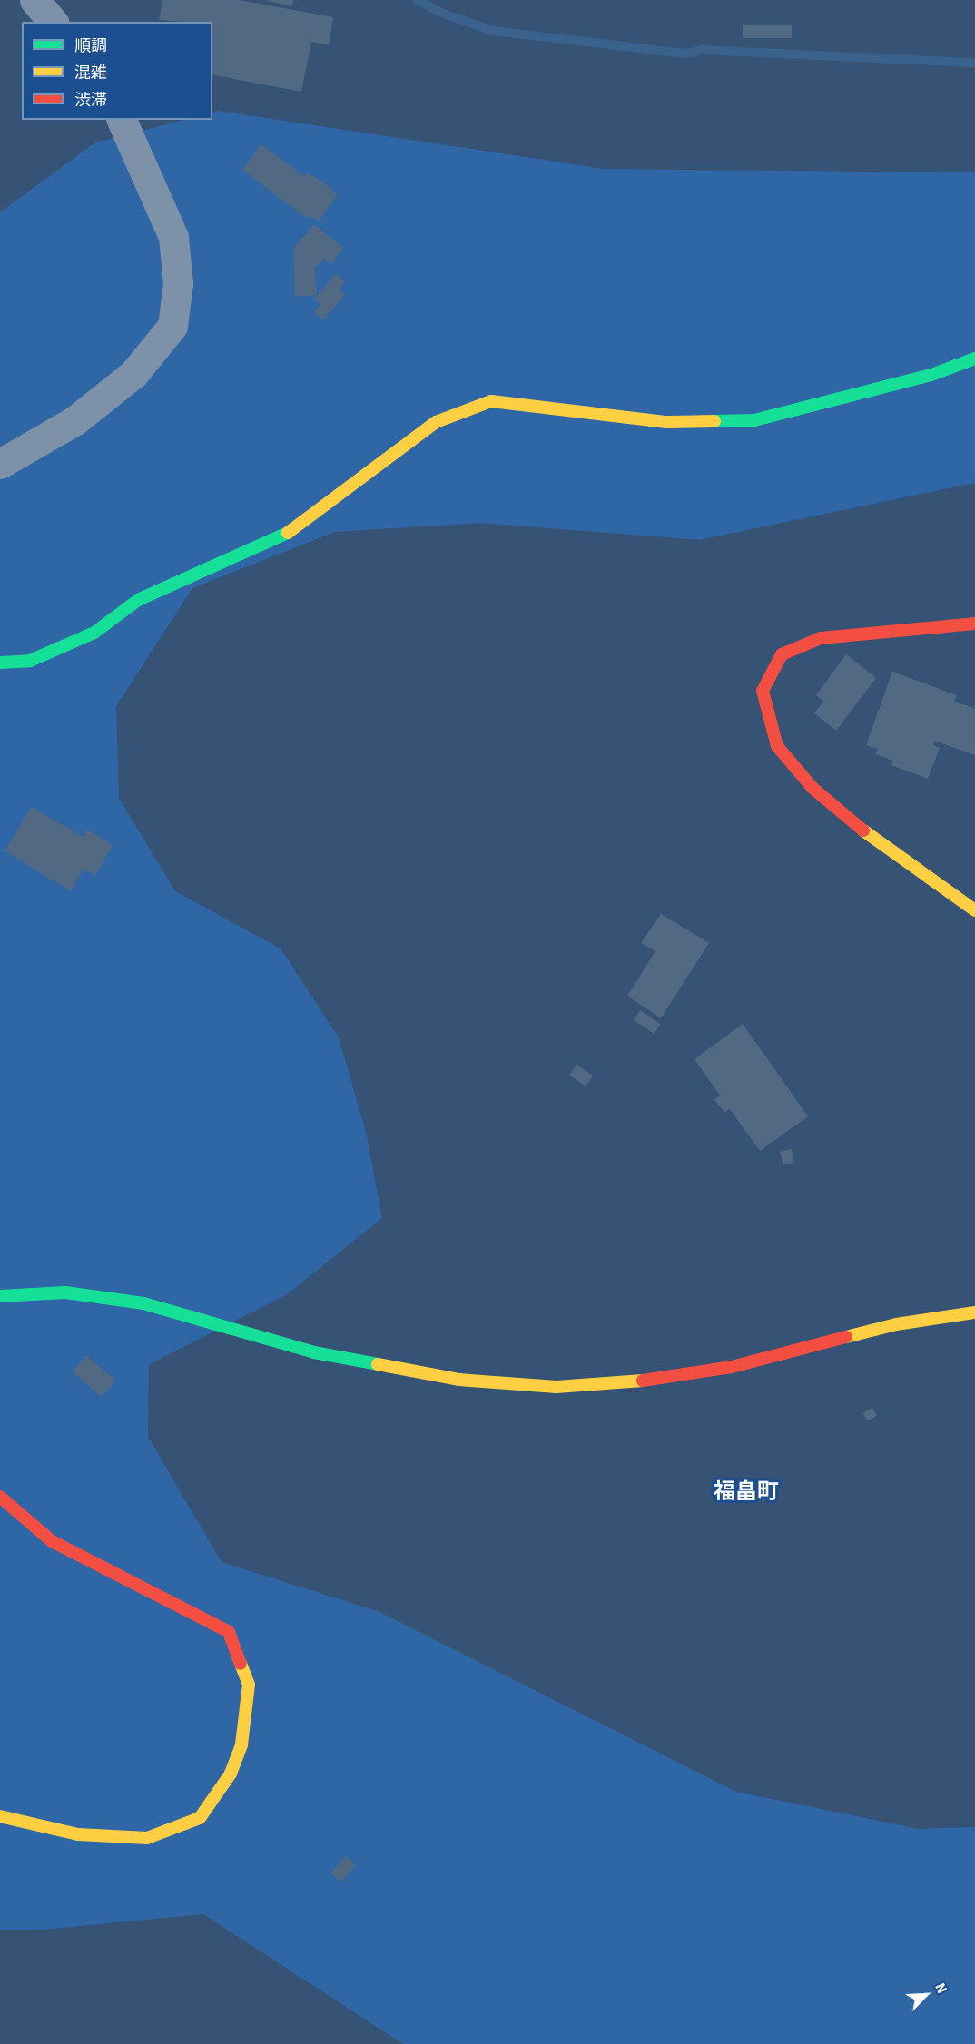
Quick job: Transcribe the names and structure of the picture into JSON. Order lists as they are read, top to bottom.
{
  "districts": ["福畠町"],
  "legend": ["順調", "混雑", "渋滞"],
  "north": "top right"
}
